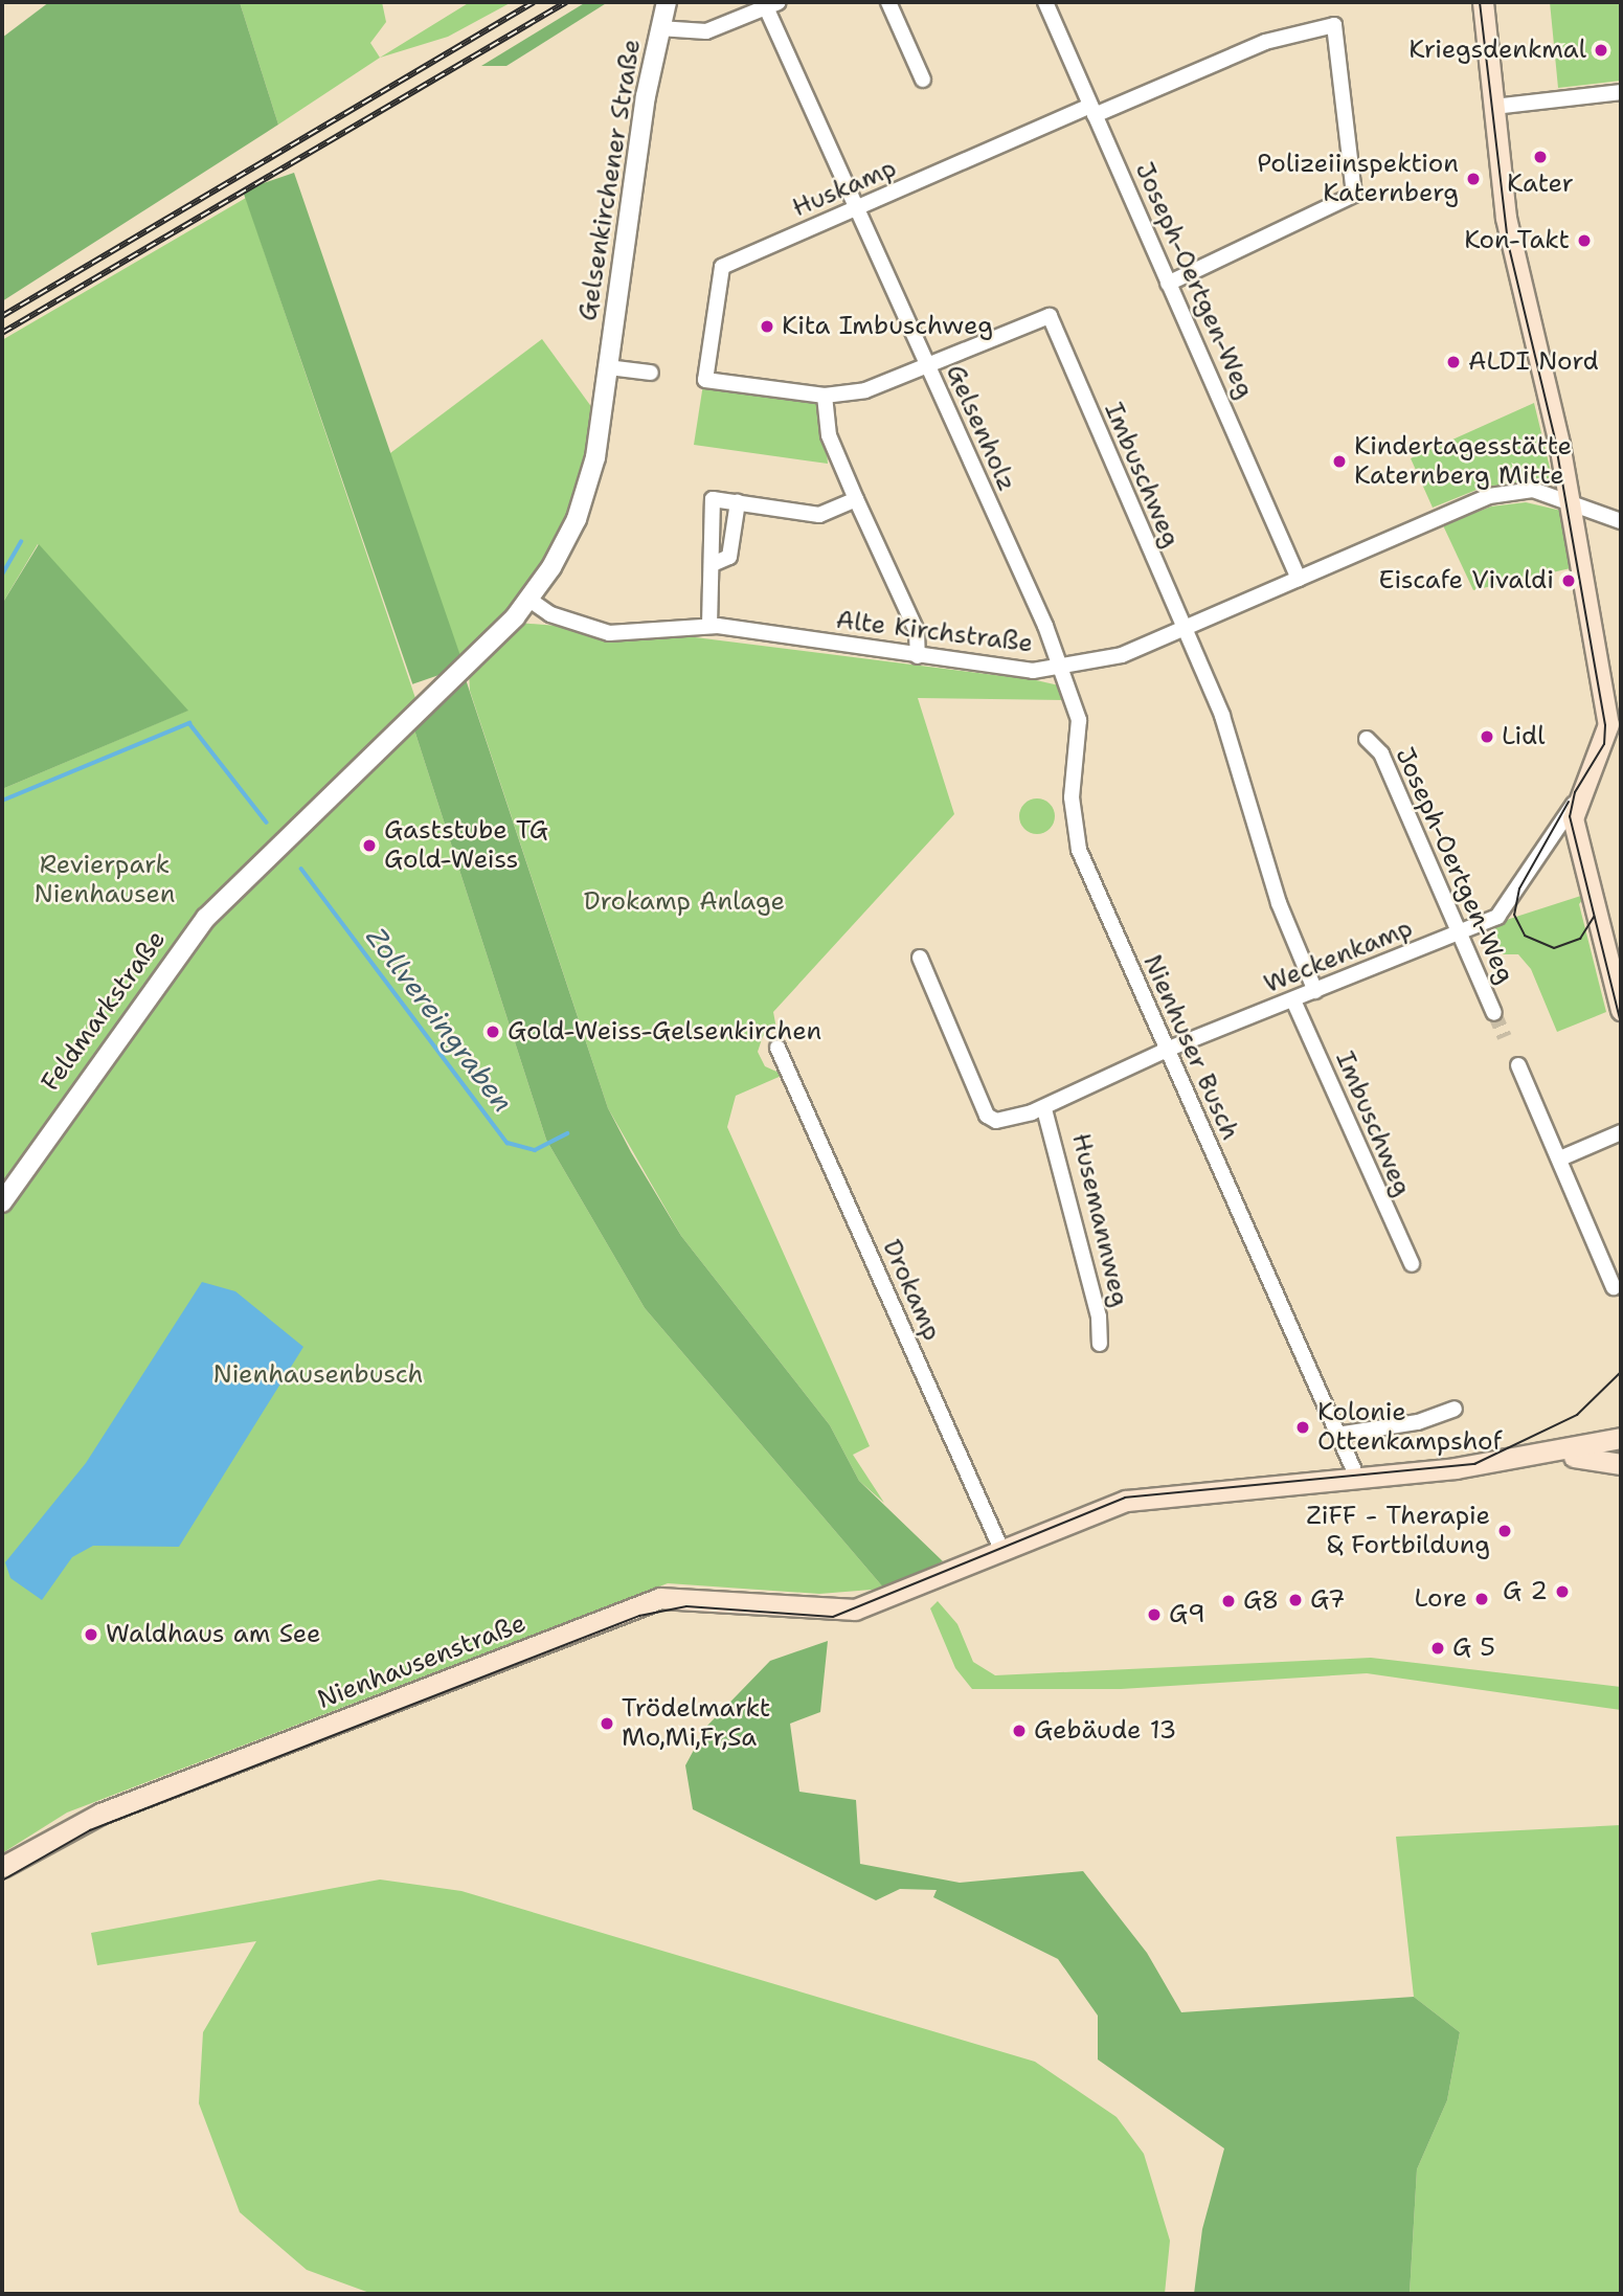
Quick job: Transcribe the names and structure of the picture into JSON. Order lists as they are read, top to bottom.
{
  "streets": {
    "main road": ["Nienhausenstraße"],
    "street": [
      "Gelsenkirchener Straße",
      "Huskamp",
      "Joseph-Oertgen-Weg",
      "Gelsenholz",
      "Imbuschweg",
      "Alte Kirchstraße",
      "Weckenkamp",
      "Feldmarkstraße",
      "Nienhuser Busch",
      "Husemannweg",
      "Drokamp"
    ]
  },
  "crossings": [
    ["Gelsenkirchener Straße", "Alte Kirchstraße"],
    ["Gelsenkirchener Straße", "Feldmarkstraße"],
    ["Huskamp", "Joseph-Oertgen-Weg"],
    ["Huskamp", "Gelsenholz"],
    ["Huskamp", "Imbuschweg"],
    ["Joseph-Oertgen-Weg", "Alte Kirchstraße"],
    ["Joseph-Oertgen-Weg", "Weckenkamp"],
    ["Gelsenholz", "Imbuschweg"],
    ["Gelsenholz", "Alte Kirchstraße"],
    ["Gelsenholz", "Nienhuser Busch"],
    ["Imbuschweg", "Alte Kirchstraße"],
    ["Imbuschweg", "Weckenkamp"],
    ["Alte Kirchstraße", "Nienhuser Busch"],
    ["Weckenkamp", "Nienhuser Busch"],
    ["Weckenkamp", "Husemannweg"],
    ["Nienhuser Busch", "Husemannweg"],
    ["Nienhuser Busch", "Nienhausenstraße"],
    ["Drokamp", "Nienhausenstraße"]
  ],
  "water": ["Zollvereingraben"],
  "parks": ["Revierpark Nienhausen", "Drokamp Anlage", "Nienhausenbusch"],
  "places": [
    "Kriegsdenkmal",
    "Kater",
    "Polizeiinspektion Katernberg",
    "Kon-Takt",
    "Kita Imbuschweg",
    "ALDI Nord",
    "Kindertagesstätte Katernberg Mitte",
    "Eiscafe Vivaldi",
    "Lidl",
    "Gaststube TG Gold-Weiss",
    "Gold-Weiss-Gelsenkirchen",
    "Kolonie Ottenkampshof",
    "ZiFF - Therapie & Fortbildung",
    "G 2",
    "Lore",
    "G7",
    "G8",
    "G9",
    "Waldhaus am See",
    "G 5",
    "Trödelmarkt Mo,Mi,Fr,Sa",
    "Gebäude 13"
  ]
}
